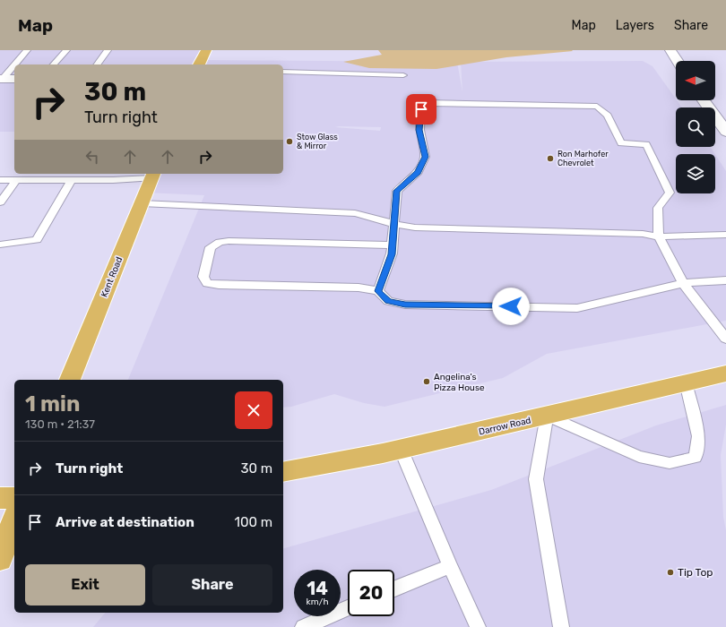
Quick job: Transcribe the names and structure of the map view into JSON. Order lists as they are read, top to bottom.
{
  "streets": {
    "main road": ["Kent Road", "Darrow Road"]
  },
  "places": [
    "Stow Glass & Mirror",
    "Ron Marhofer Chevrolet",
    "Angelina's Pizza House",
    "Tip Top"
  ],
  "north": "left",
  "page": {
    "header": "Map",
    "nav": ["Map", "Layers", "Share"],
    "turn": ["30 m", "Turn right"],
    "heading": ["1 min", "130 m · 21:37"],
    "list": [
      {
        "name": "Turn right",
        "value": "30 m"
      },
      {
        "name": "Arrive at destination",
        "value": "100 m"
      }
    ],
    "buttons": ["Exit", "Share"],
    "speed": "14 km/h",
    "limit": "20"
  }
}
